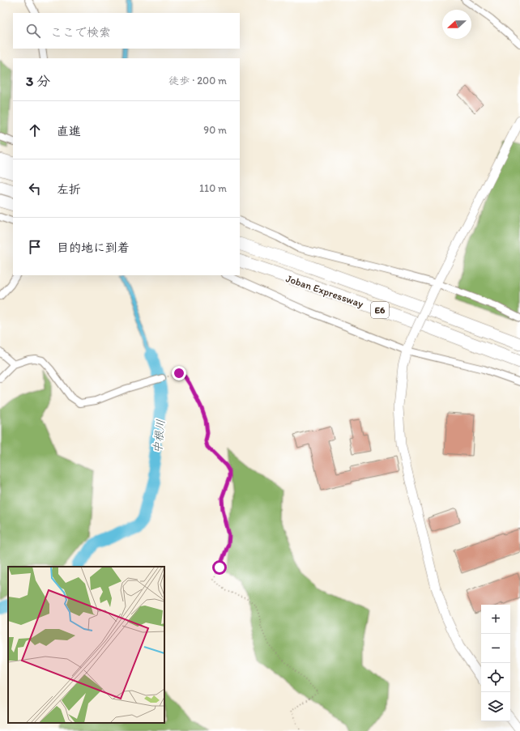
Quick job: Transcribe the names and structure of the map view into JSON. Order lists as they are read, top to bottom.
{
  "streets": {
    "highway": ["Joban Expressway", "E6"]
  },
  "water": ["中根川"],
  "north": "left",
  "page": {
    "search": "ここで検索",
    "heading": ["3 分", "徒歩 · 200 m"],
    "list": [
      ["直進", "90 m"],
      ["左折", "110 m"],
      "目的地に到着"
    ],
    "map_buttons": ["+", "−"]
  }
}
